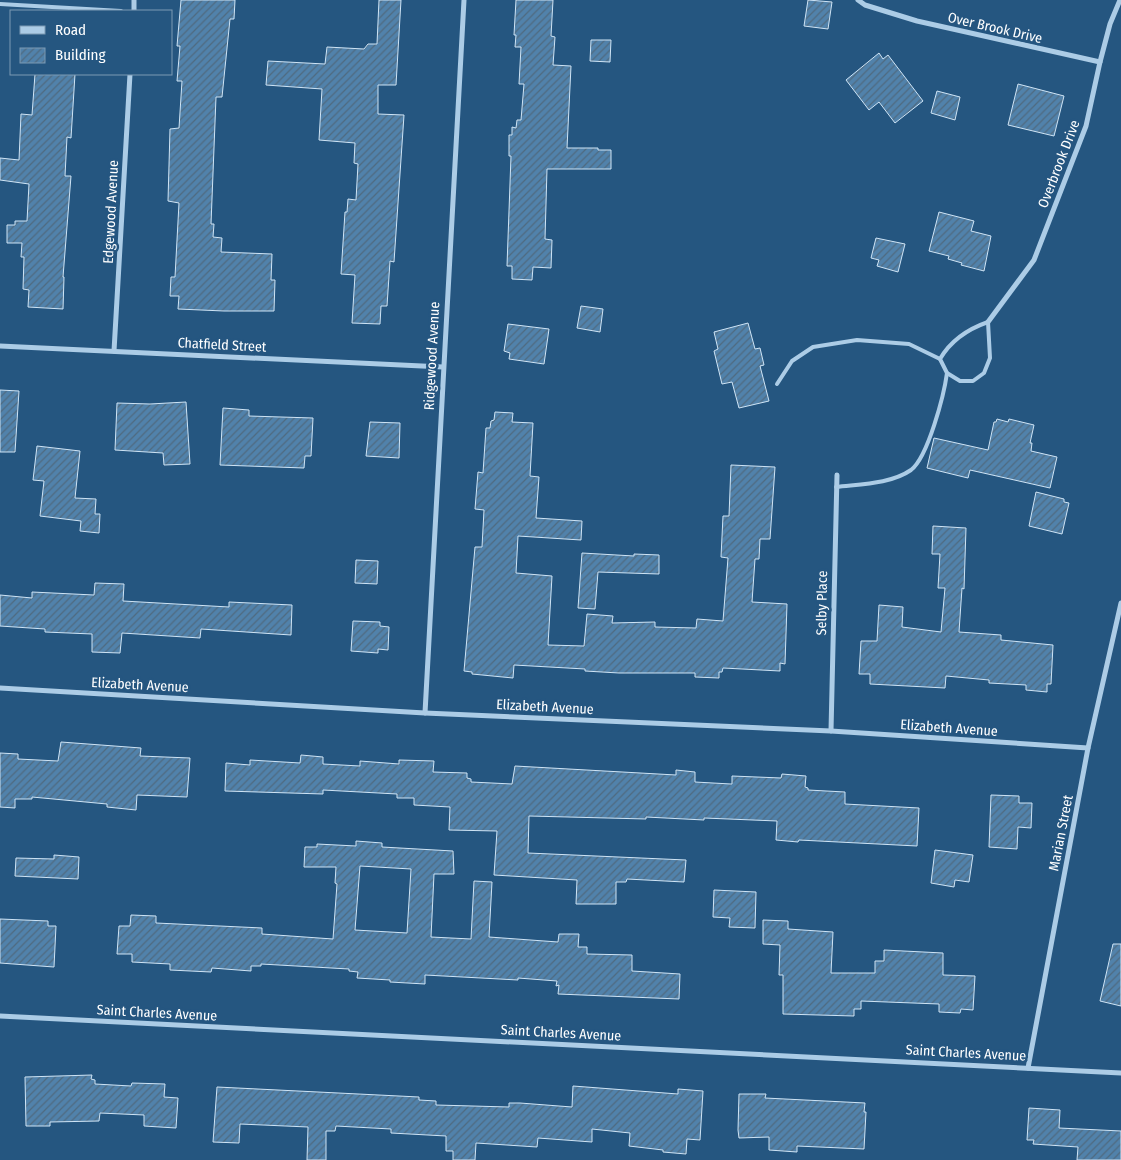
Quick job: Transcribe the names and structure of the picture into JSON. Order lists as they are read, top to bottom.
{
  "streets": {
    "street": [
      "Over Brook Drive",
      "Overbrook Drive",
      "Edgewood Avenue",
      "Chatfield Street",
      "Ridgewood Avenue",
      "Selby Place",
      "Elizabeth Avenue",
      "Marian Street",
      "Saint Charles Avenue"
    ]
  },
  "crossings": [
    ["Over Brook Drive", "Overbrook Drive"],
    ["Edgewood Avenue", "Chatfield Street"],
    ["Chatfield Street", "Ridgewood Avenue"],
    ["Ridgewood Avenue", "Elizabeth Avenue"],
    ["Selby Place", "Elizabeth Avenue"],
    ["Elizabeth Avenue", "Marian Street"],
    ["Marian Street", "Saint Charles Avenue"]
  ],
  "legend": ["Road", "Building"]
}
